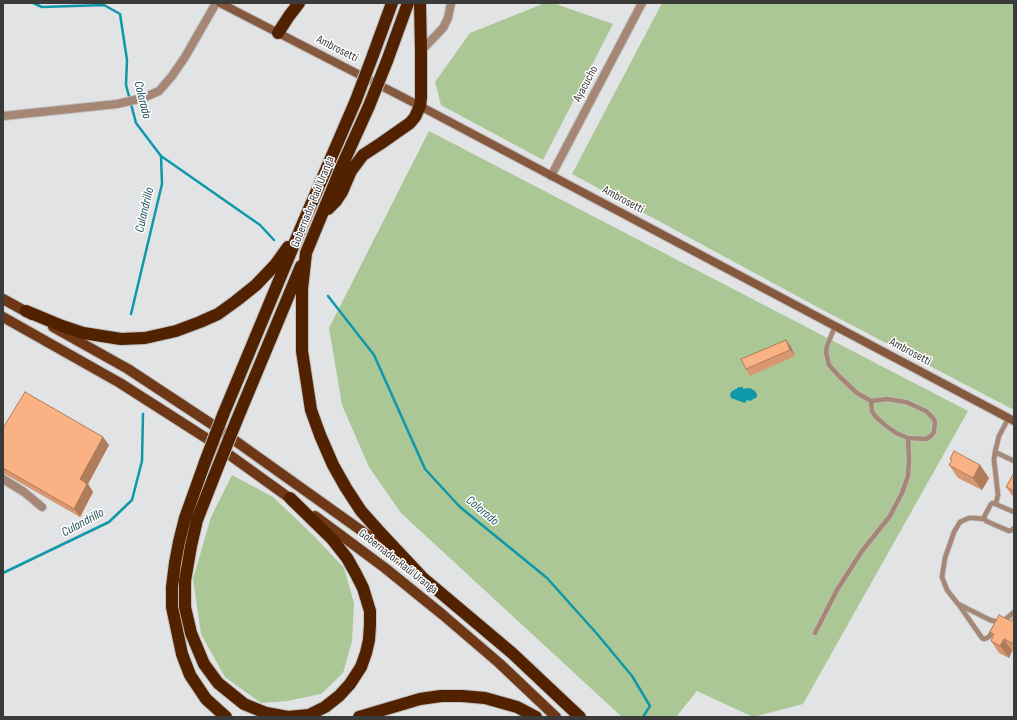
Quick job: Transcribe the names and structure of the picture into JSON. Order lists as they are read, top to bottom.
{
  "streets": {
    "highway": ["Gobernador Raúl Uranga"],
    "street": ["Ambrosetti", "Ayacucho"]
  },
  "crossings": [
    ["Ambrosetti", "Ayacucho"]
  ],
  "water": ["Colorado", "Culandrillo"]
}
